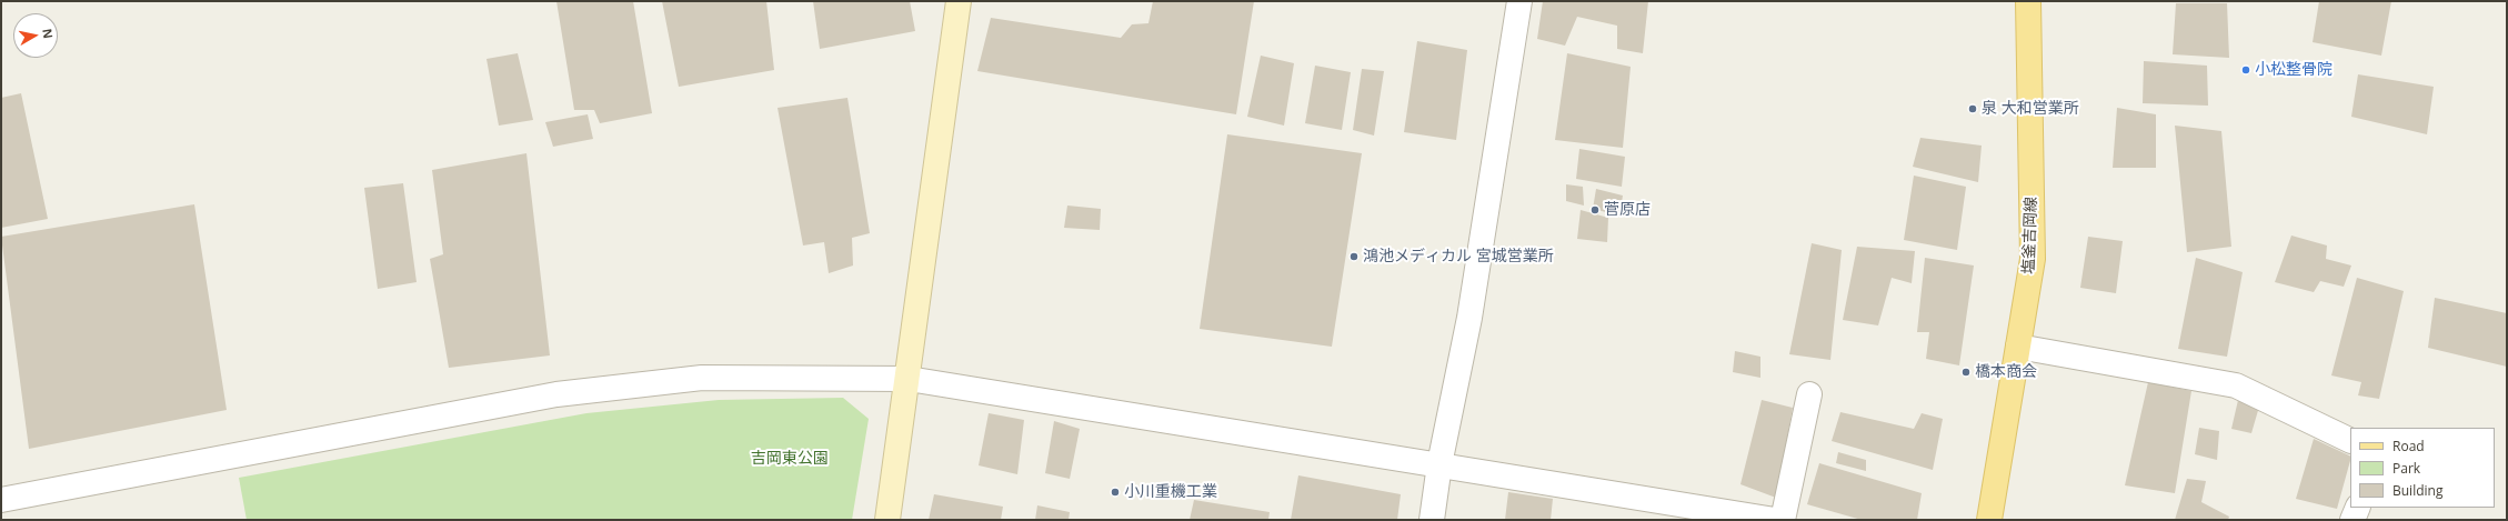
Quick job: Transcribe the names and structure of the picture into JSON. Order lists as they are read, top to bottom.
{
  "streets": {
    "main road": ["塩釜吉岡線"]
  },
  "parks": ["吉岡東公園"],
  "places": [
    "小松整骨院",
    "泉 大和営業所",
    "菅原店",
    "鴻池メディカル 宮城営業所",
    "橋本商会",
    "小川重機工業"
  ],
  "legend": ["Road", "Park", "Building"],
  "north": "right"
}
